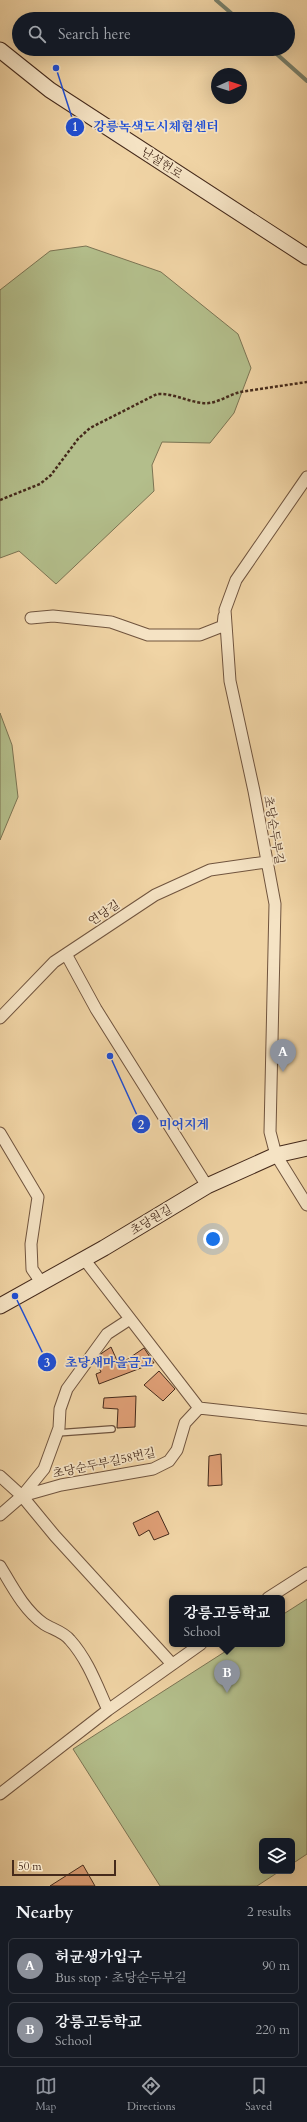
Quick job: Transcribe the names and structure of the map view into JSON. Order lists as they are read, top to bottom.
{
  "streets": {
    "street": [
      "난설헌로",
      "초당순두부길",
      "연당길",
      "초당원길",
      "초당순두부길58번길"
    ]
  },
  "crossings": [
    ["초당순두부길", "연당길"],
    ["초당순두부길", "초당원길"]
  ],
  "places": ["강릉녹색도시체험센터", "미어지게", "초당새마을금고"],
  "scale_bar": "50 m",
  "north": "right",
  "page": {
    "search": "Search here",
    "pins": ["A", "B"],
    "popup": ["강릉고등학교", "School"],
    "scale": "50 m",
    "heading": ["Nearby", "2 results"],
    "list": [
      {
        "mark": "A",
        "name": "허균생가입구",
        "note": "Bus stop · 초당순두부길",
        "value": "90 m"
      },
      {
        "mark": "B",
        "name": "강릉고등학교",
        "note": "School",
        "value": "220 m"
      }
    ],
    "nav": ["Map", "Directions", "Saved"]
  }
}
